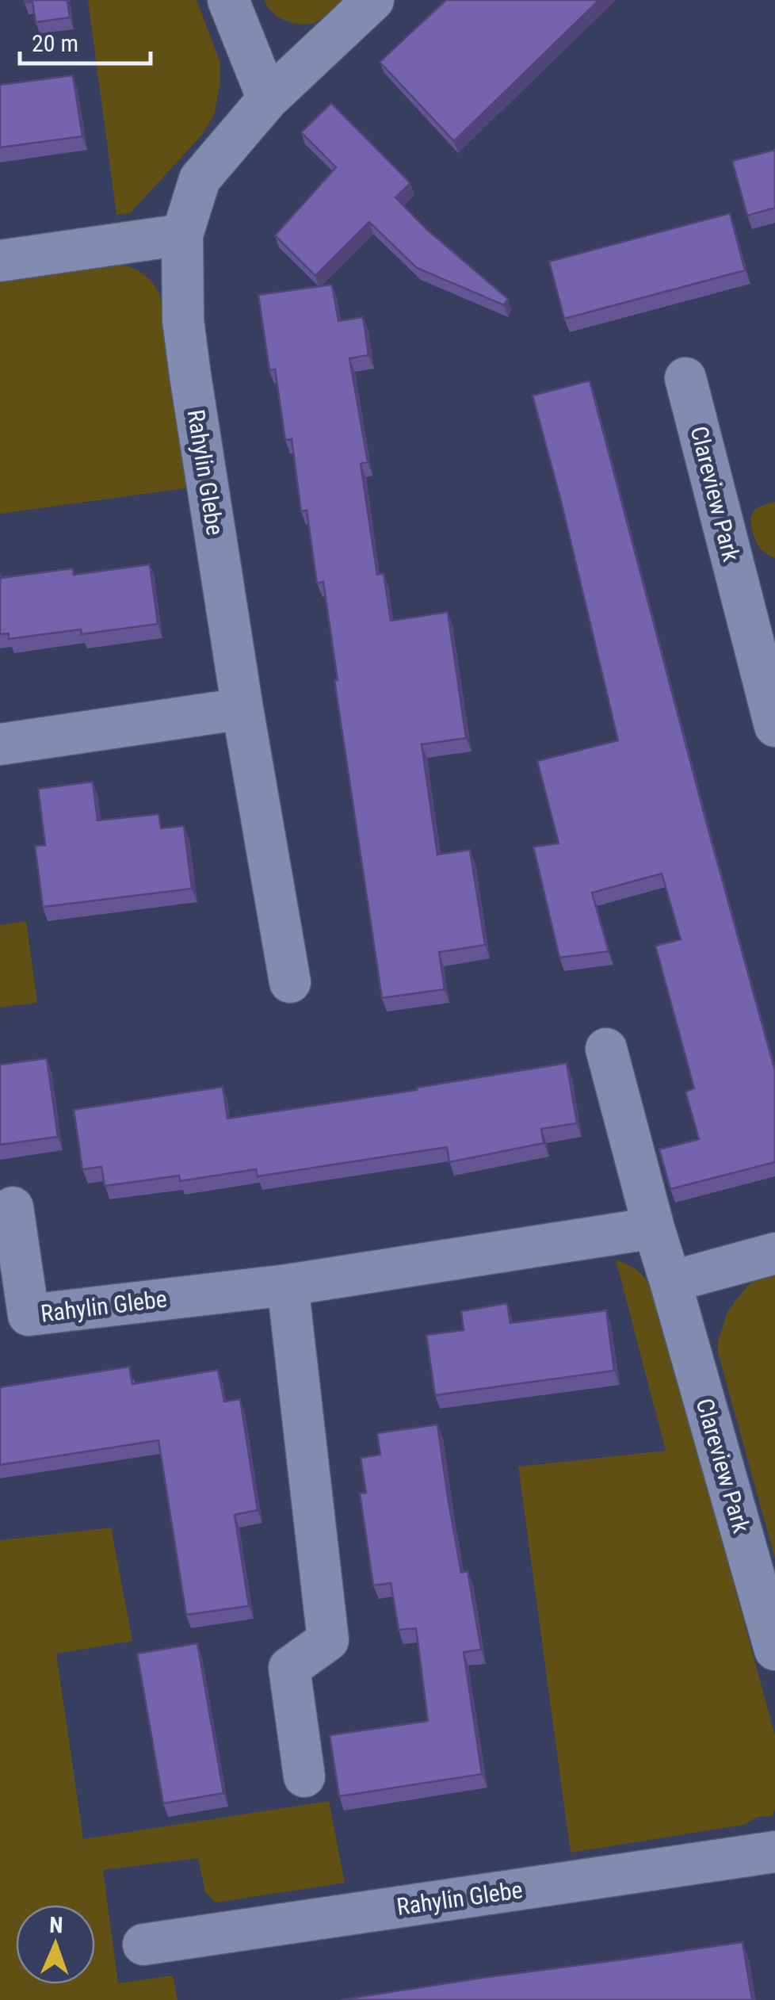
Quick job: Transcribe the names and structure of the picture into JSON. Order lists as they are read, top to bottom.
{
  "streets": {
    "street": ["Rahylin Glebe", "Clareview Park"]
  },
  "crossings": [
    ["Rahylin Glebe", "Clareview Park"]
  ],
  "scale_bar": "20 m",
  "north": "top"
}
